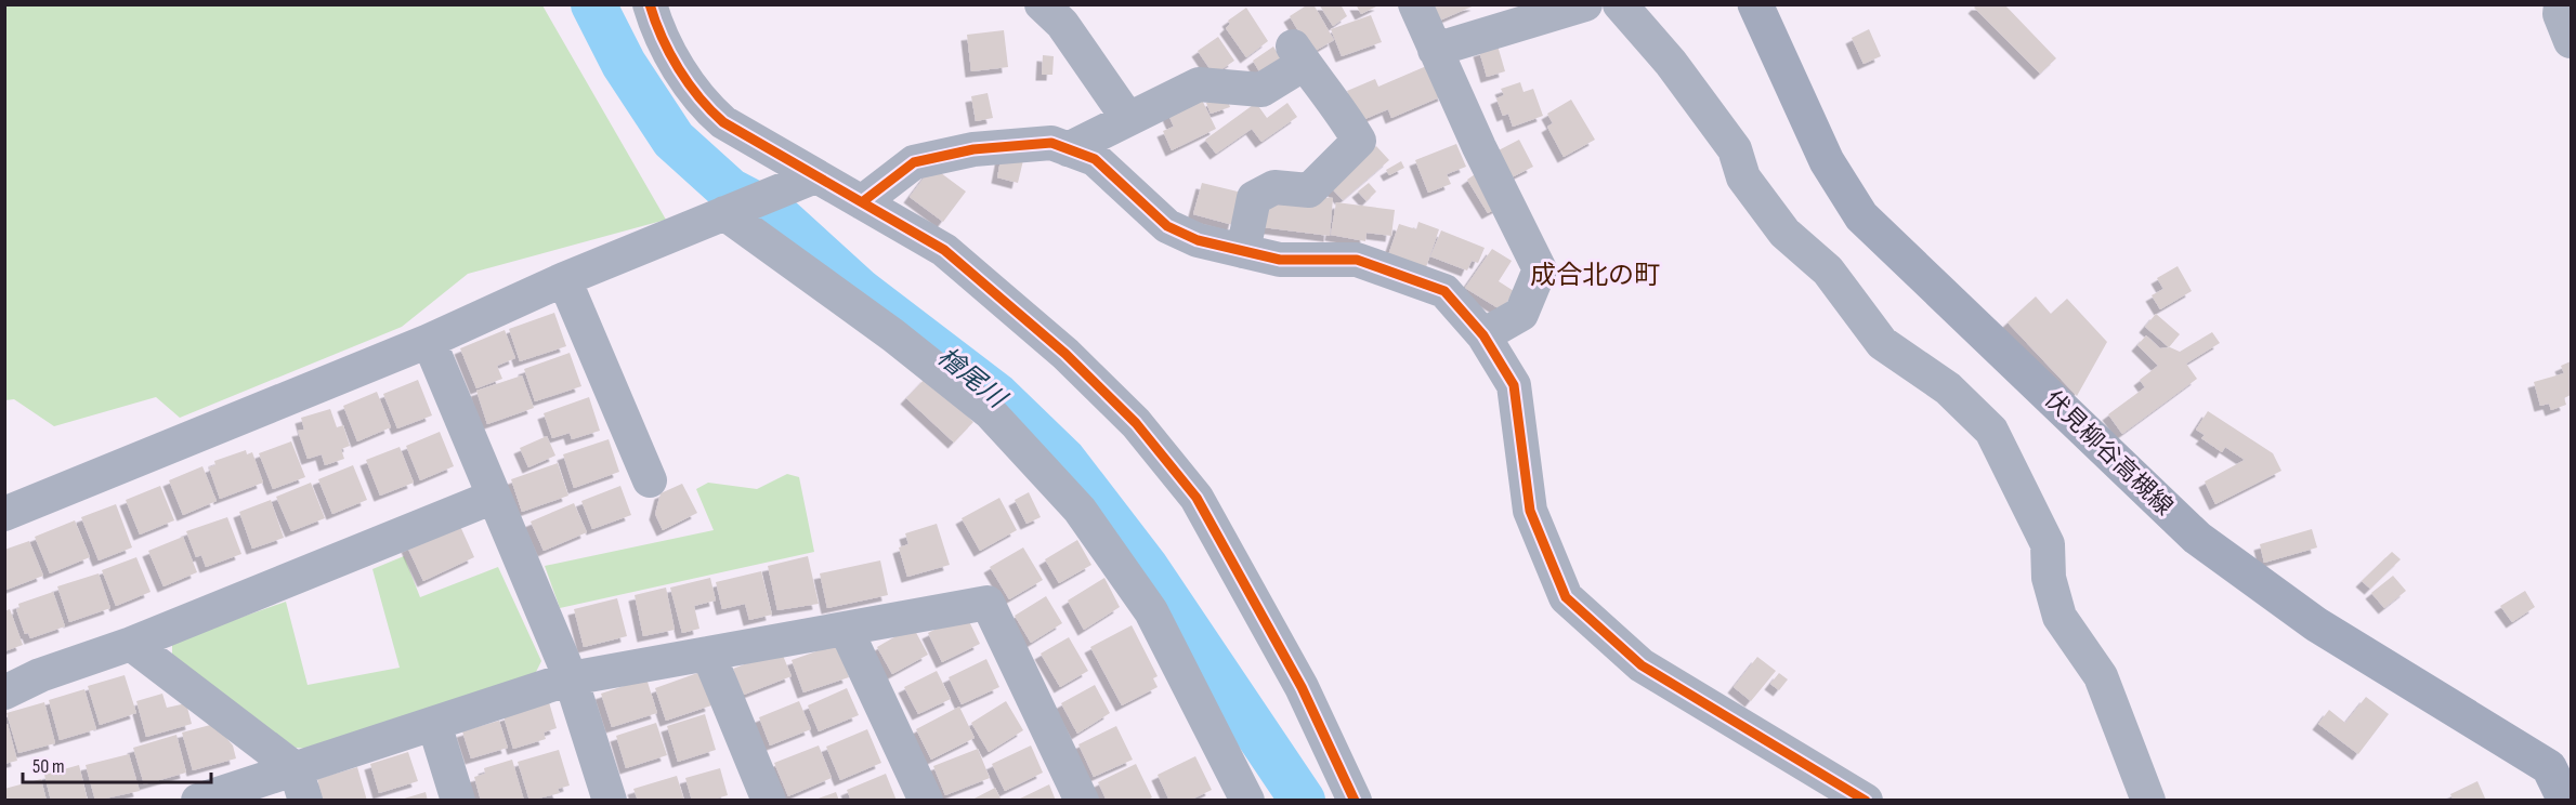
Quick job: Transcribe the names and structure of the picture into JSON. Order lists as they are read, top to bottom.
{
  "streets": {
    "main road": ["伏見柳谷高槻線"]
  },
  "districts": ["成合北の町"],
  "water": ["檜尾川"],
  "scale_bar": "50 m"
}
